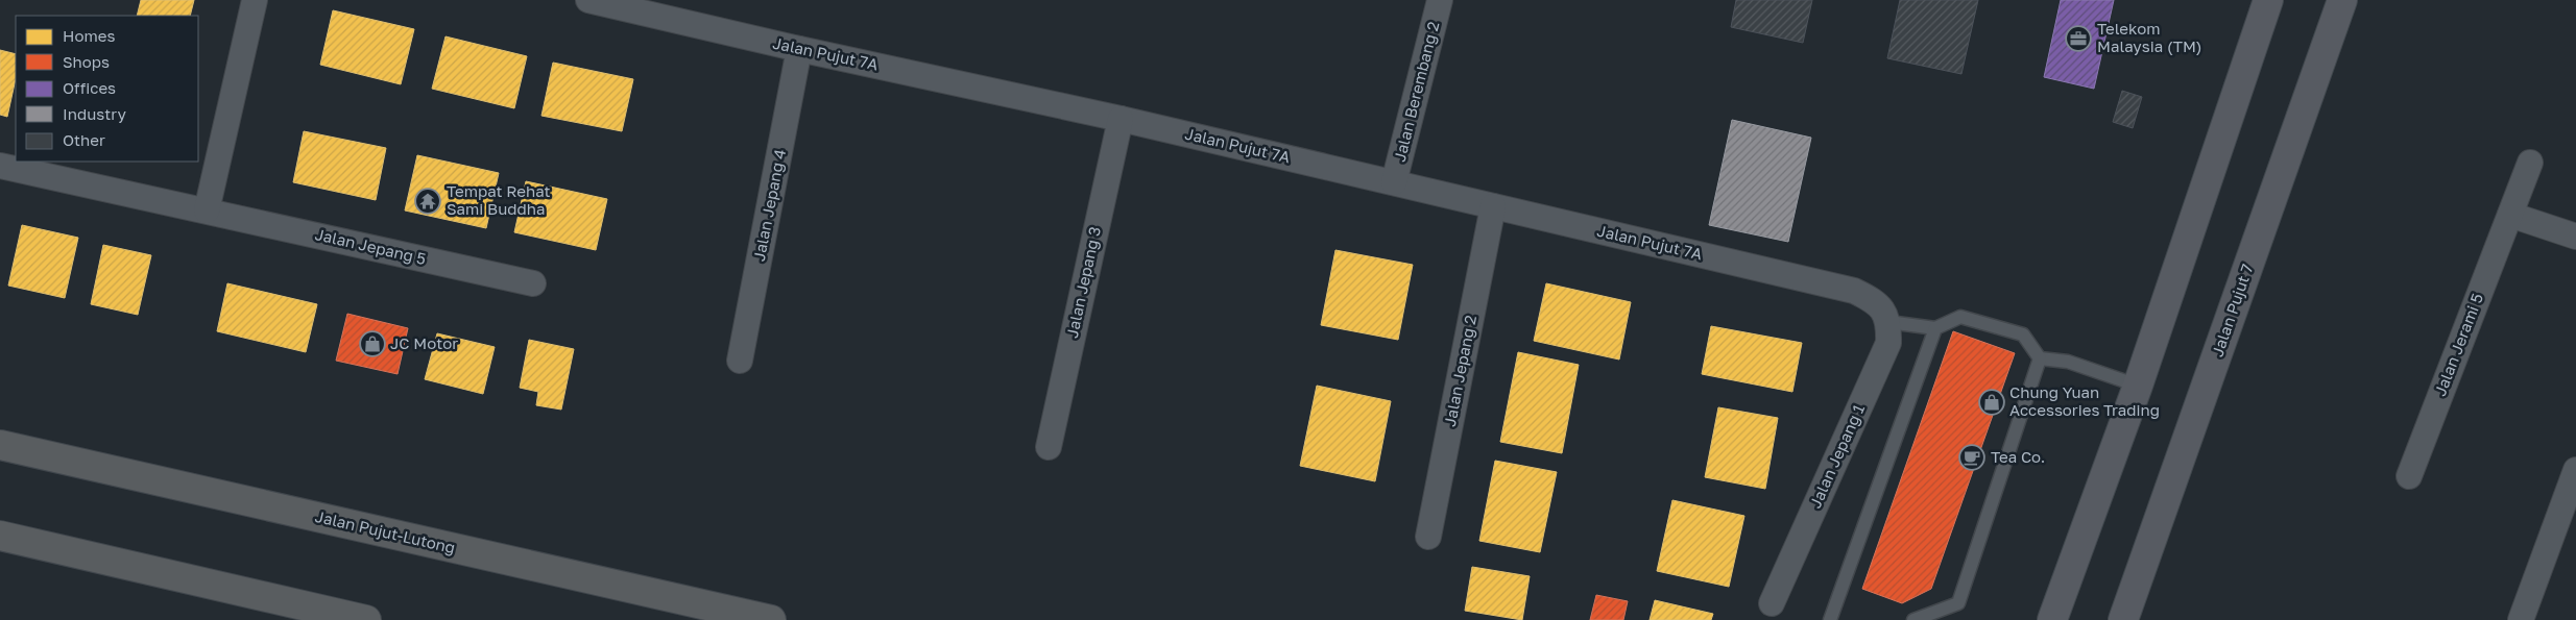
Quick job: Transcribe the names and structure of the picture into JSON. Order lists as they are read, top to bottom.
{
  "streets": {
    "highway": ["Jalan Pujut-Lutong"],
    "main road": ["Jalan Pujut 7"],
    "street": [
      "Jalan Pujut 7A",
      "Jalan Berembang 2",
      "Jalan Jepang 4",
      "Jalan Jepang 5",
      "Jalan Jepang 3",
      "Jalan Jerami 5",
      "Jalan Jepang 2",
      "Jalan Jepang 1"
    ]
  },
  "crossings": [
    ["Jalan Pujut 7A", "Jalan Berembang 2"],
    ["Jalan Pujut 7A", "Jalan Jepang 4"],
    ["Jalan Pujut 7A", "Jalan Jepang 3"],
    ["Jalan Pujut 7A", "Jalan Jepang 2"],
    ["Jalan Pujut 7A", "Jalan Jepang 1"]
  ],
  "places": {
    "office": ["Telekom Malaysia (TM)"],
    "temple": ["Tempat Rehat Sami Buddha"],
    "shop": ["JC Motor", "Chung Yuan Accessories Trading"],
    "cafe": ["Tea Co."]
  },
  "legend": [
    "Homes",
    "Shops",
    "Offices",
    "Industry",
    "Other"
  ]
}
